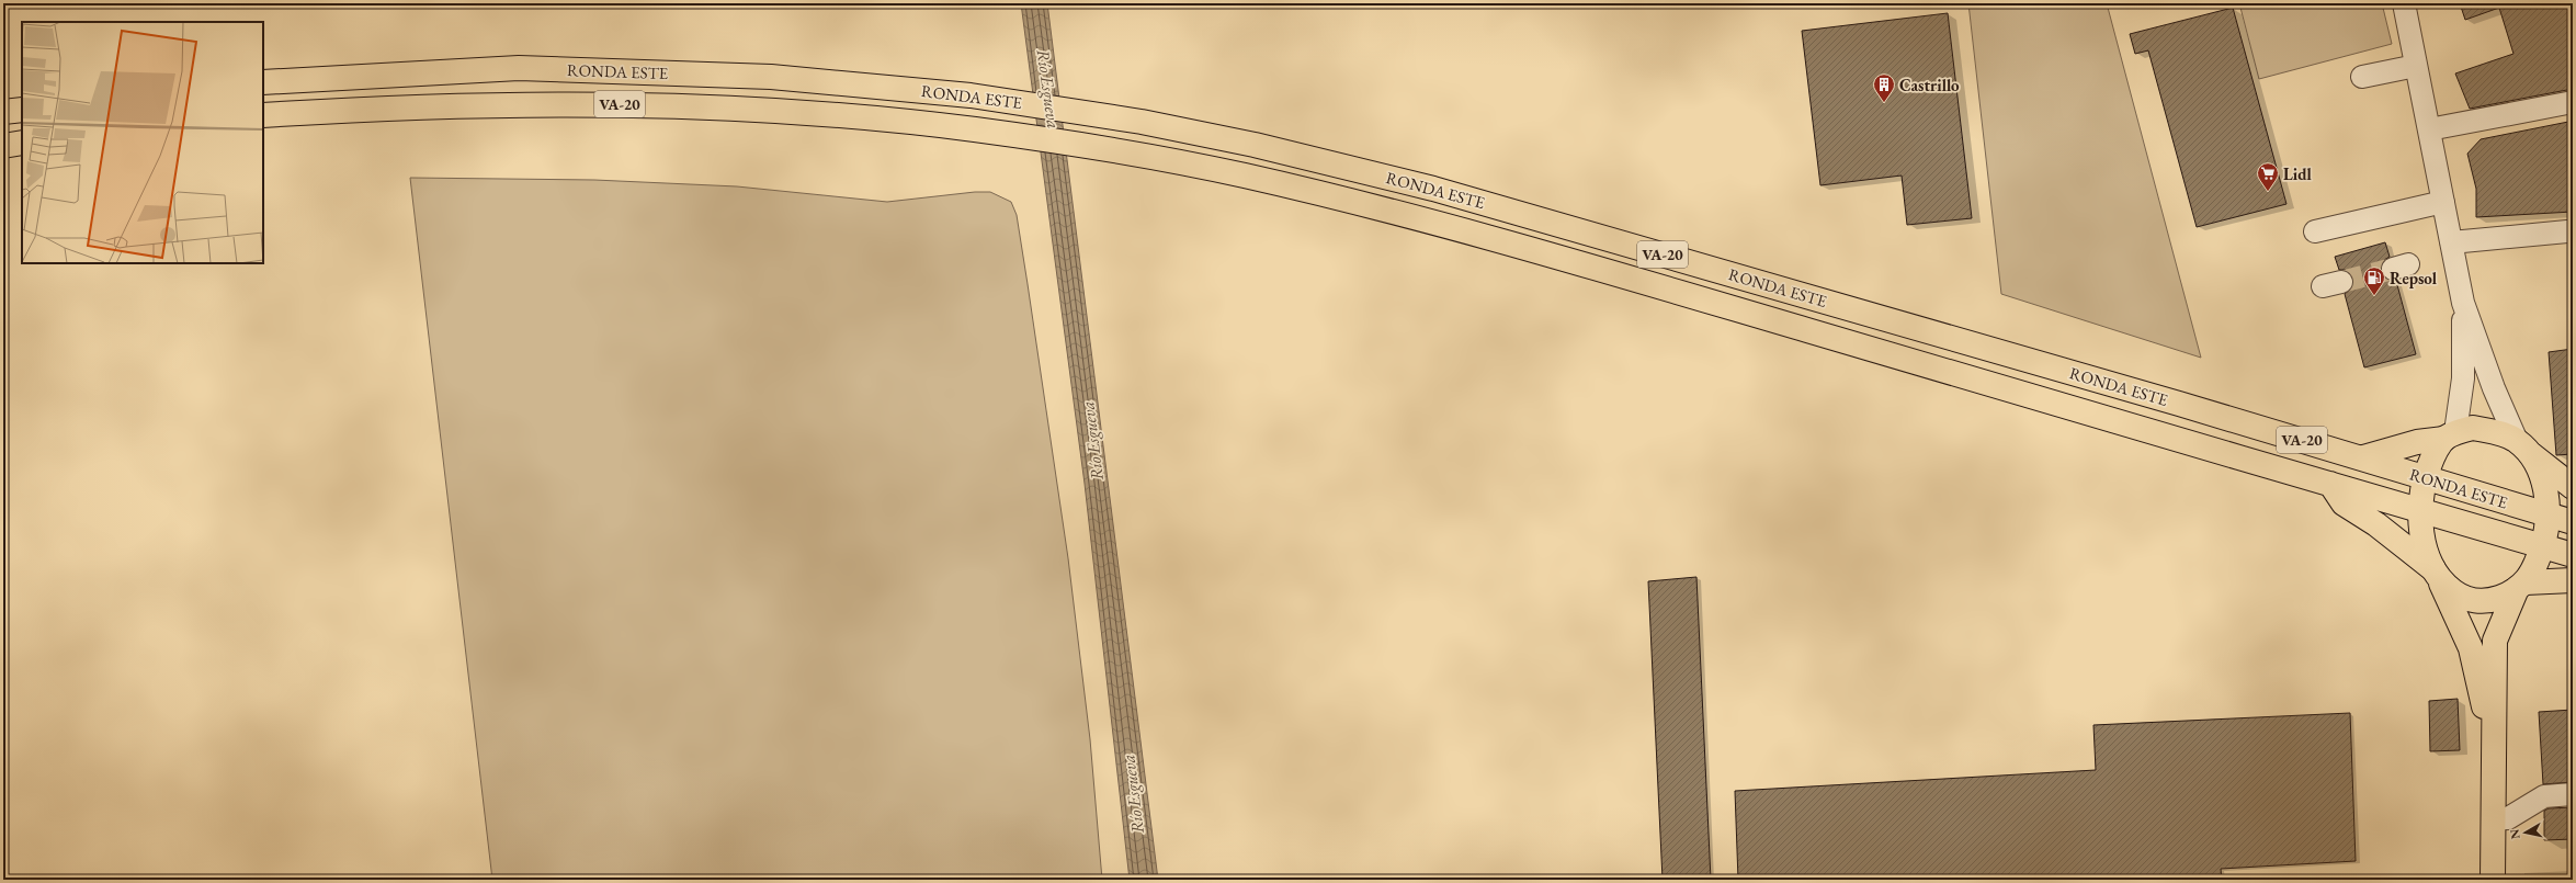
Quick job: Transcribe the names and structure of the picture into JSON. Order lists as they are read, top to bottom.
{
  "streets": {
    "main road": ["RONDA ESTE", "VA-20"]
  },
  "water": ["Río Esgueva"],
  "places": {
    "building": ["Castrillo"],
    "supermarket": ["Lidl"],
    "fuel station": ["Repsol"]
  },
  "north": "left"
}
